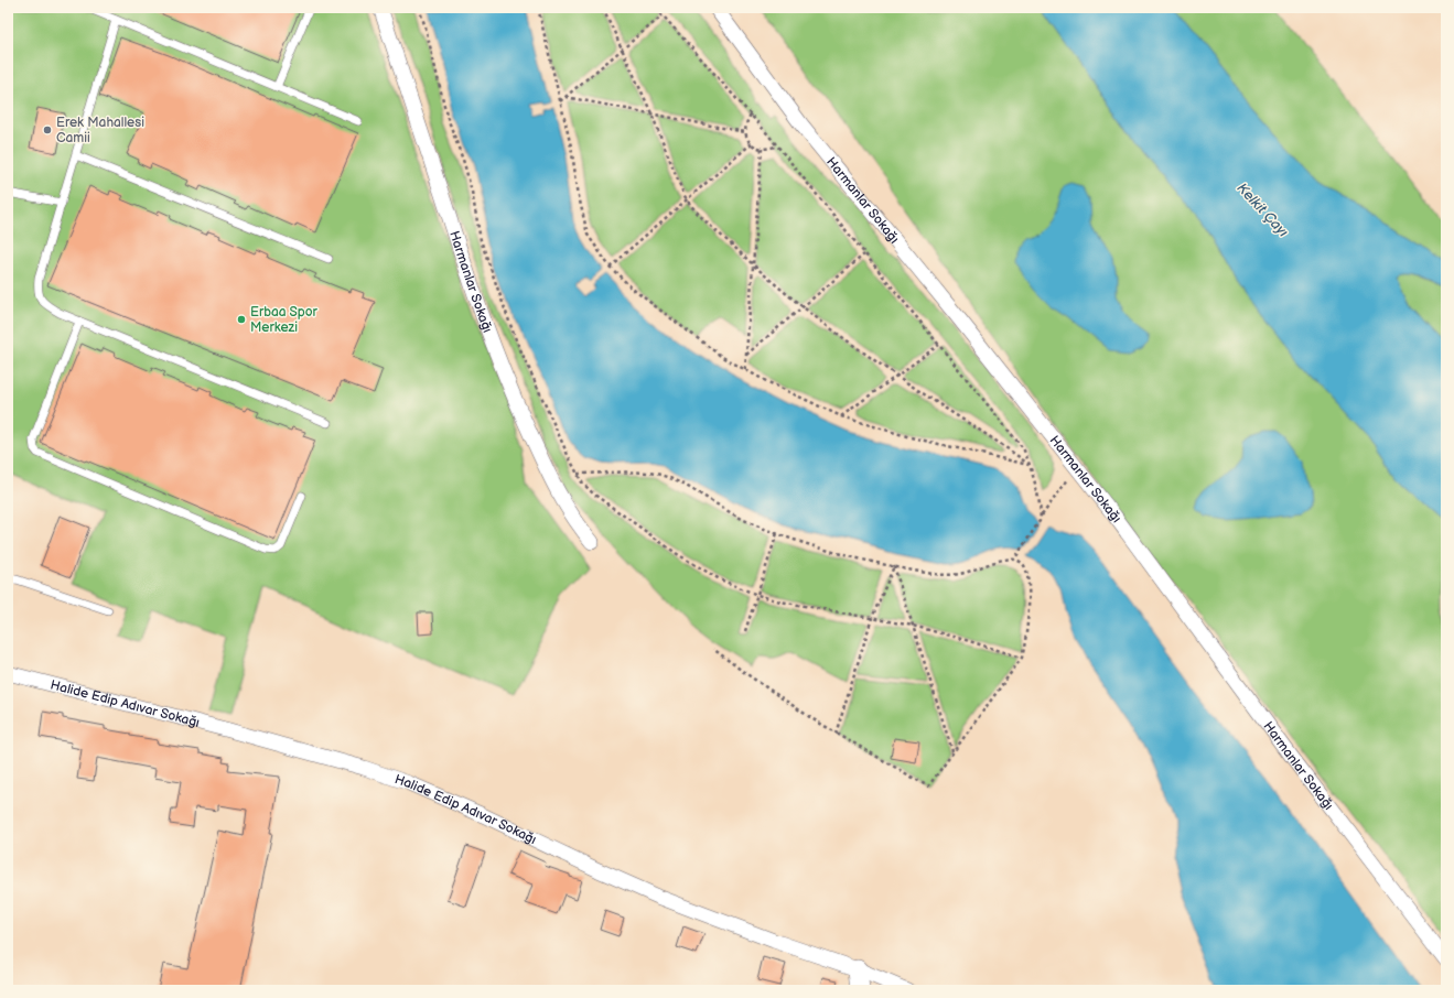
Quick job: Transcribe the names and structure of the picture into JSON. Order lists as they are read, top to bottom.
{
  "streets": {
    "street": ["Harmanlar Sokağı", "Halide Edip Adıvar Sokağı"]
  },
  "water": ["Kelkit Çayı"],
  "places": ["Erek Mahallesi Camii", "Erbaa Spor Merkezi"]
}
